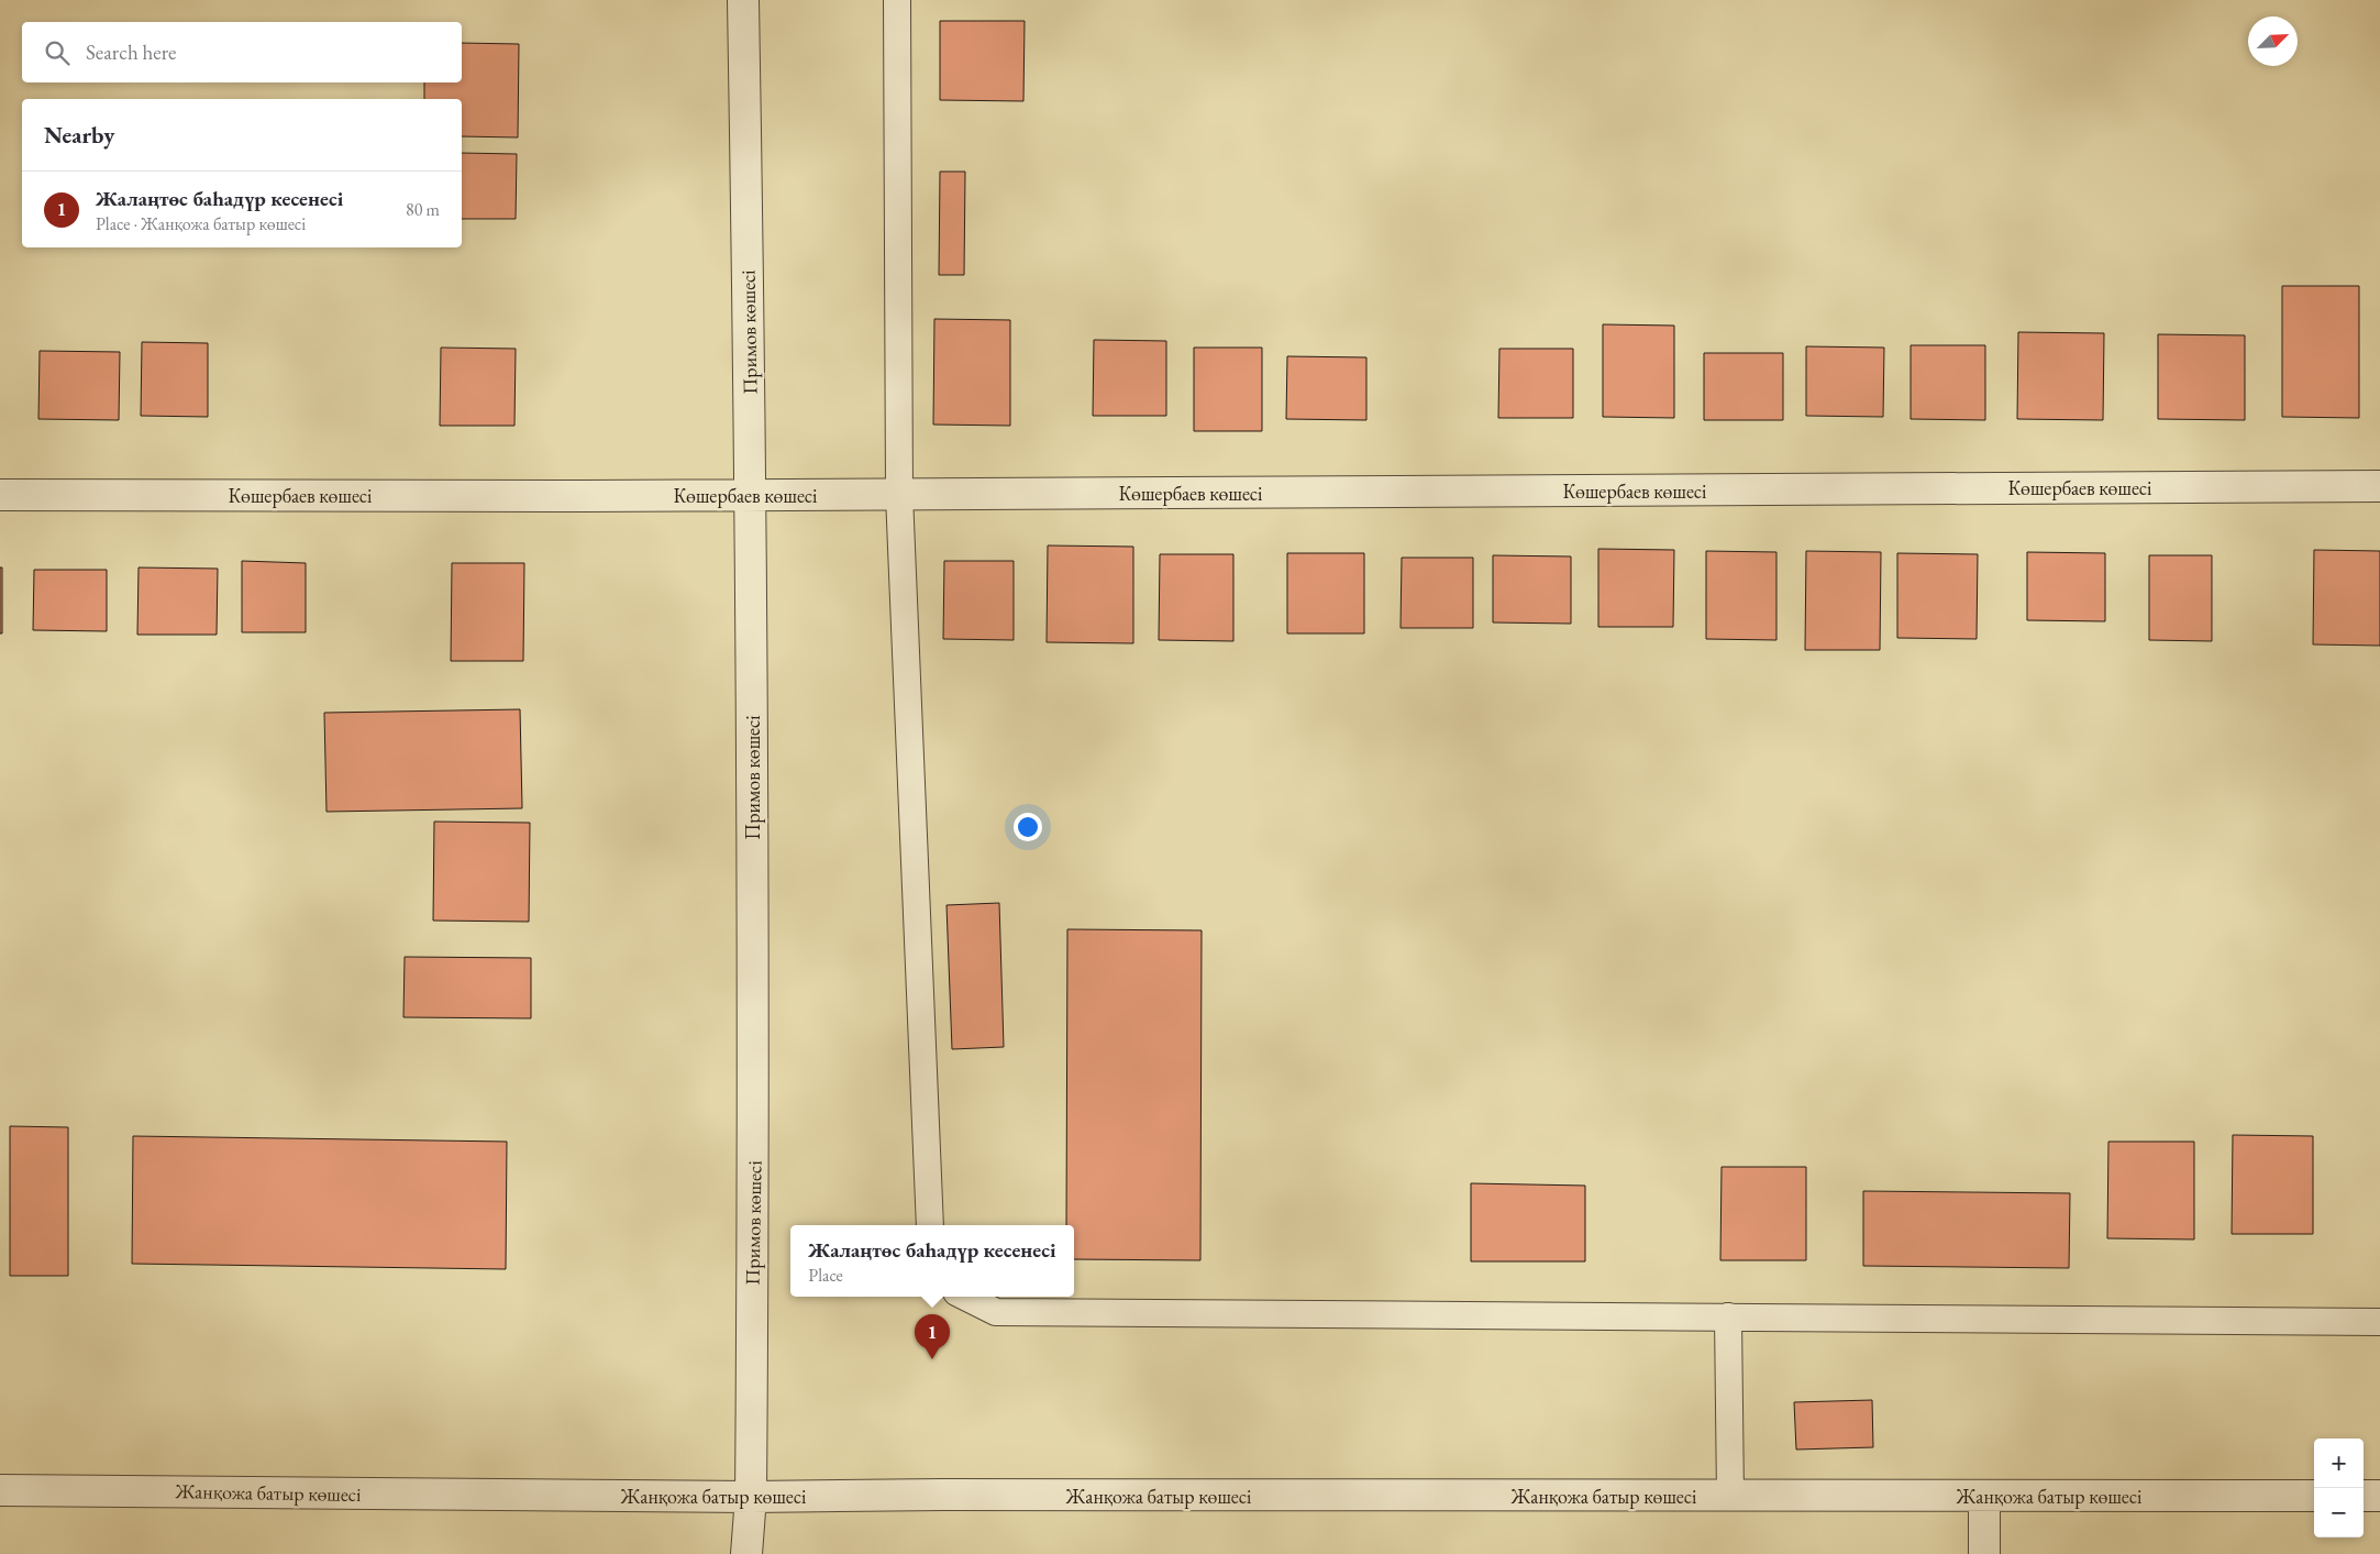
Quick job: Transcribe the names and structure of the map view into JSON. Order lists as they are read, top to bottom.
{
  "streets": {
    "street": ["Примов көшесі", "Көшербаев көшесі", "Жанқожа батыр көшесі"]
  },
  "crossings": [
    ["Примов көшесі", "Көшербаев көшесі"],
    ["Примов көшесі", "Жанқожа батыр көшесі"]
  ],
  "north": "top right",
  "page": {
    "search": "Search here",
    "heading": "Nearby",
    "list": [
      {
        "mark": "1",
        "name": "Жалаңтөс баһадүр кесенесі",
        "note": "Place · Жанқожа батыр көшесі",
        "value": "80 m"
      }
    ],
    "popup": ["Жалаңтөс баһадүр кесенесі", "Place"],
    "pins": "1",
    "map_buttons": ["+", "−"]
  }
}
